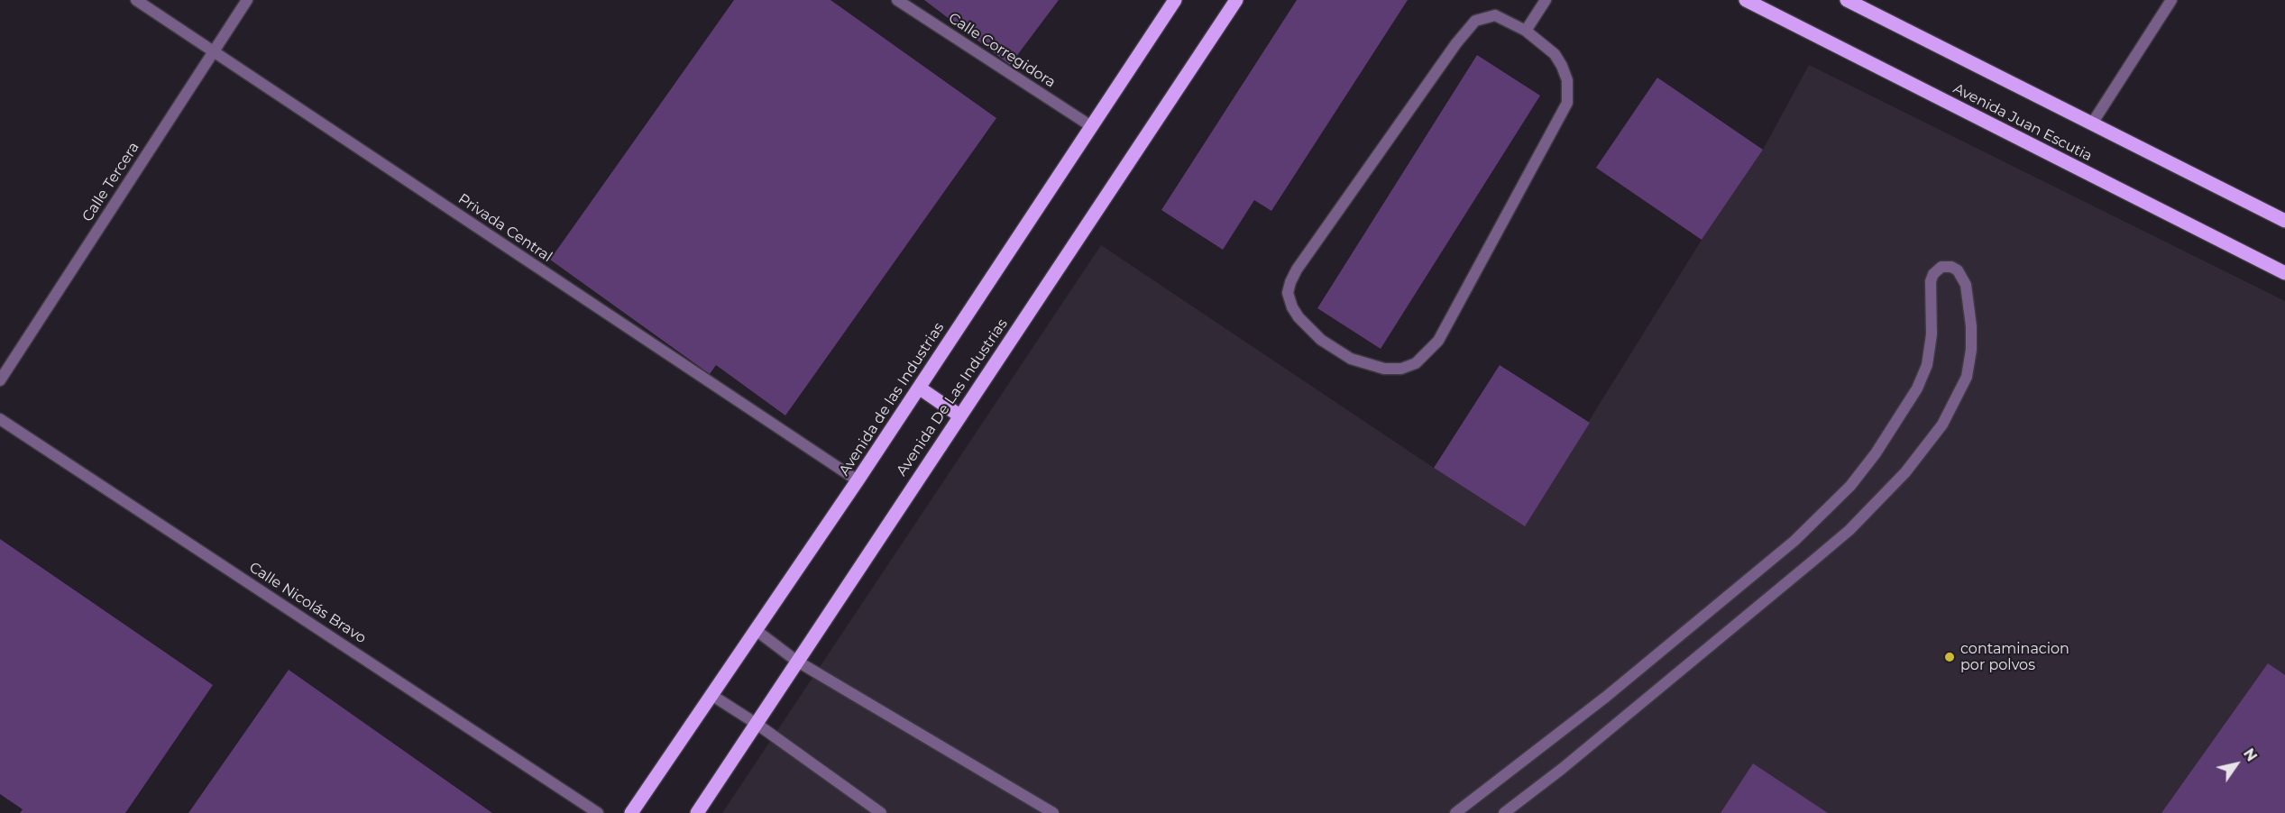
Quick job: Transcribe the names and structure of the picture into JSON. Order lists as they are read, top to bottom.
{
  "streets": {
    "main road": ["Avenida Juan Escutia", "Avenida De Las Industrias", "Avenida de las Industrias"],
    "street": [
      "Calle Corregidora",
      "Calle Tercera",
      "Privada Central",
      "Calle Nicolás Bravo"
    ]
  },
  "crossings": [
    ["Calle Corregidora", "Avenida de las Industrias"],
    ["Calle Tercera", "Privada Central"],
    ["Privada Central", "Avenida de las Industrias"]
  ],
  "places": ["contaminacion por polvos"],
  "north": "top right"
}
